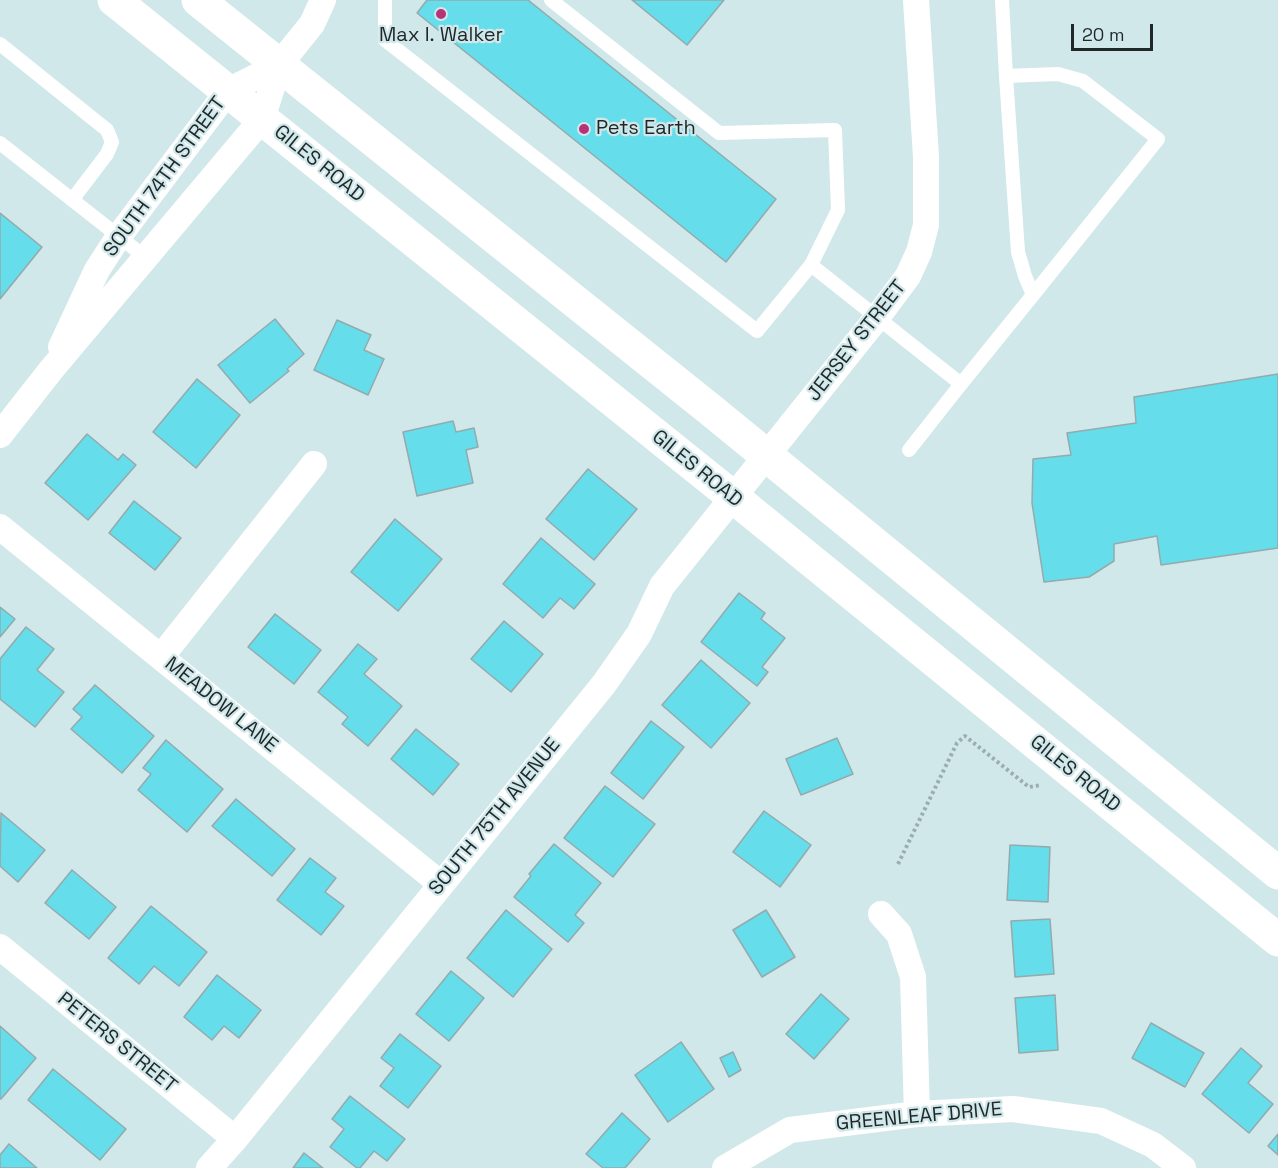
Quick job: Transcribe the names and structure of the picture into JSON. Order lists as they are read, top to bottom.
{
  "streets": {
    "main road": ["GILES ROAD"],
    "street": [
      "SOUTH 74TH STREET",
      "JERSEY STREET",
      "MEADOW LANE",
      "SOUTH 75TH AVENUE",
      "PETERS STREET",
      "GREENLEAF DRIVE"
    ]
  },
  "crossings": [
    ["GILES ROAD", "SOUTH 74TH STREET"],
    ["GILES ROAD", "SOUTH 75TH AVENUE"],
    ["JERSEY STREET", "SOUTH 75TH AVENUE"],
    ["MEADOW LANE", "SOUTH 75TH AVENUE"],
    ["SOUTH 75TH AVENUE", "PETERS STREET"]
  ],
  "places": ["Max I. Walker", "Pets Earth"],
  "scale_bar": "20 m"
}
